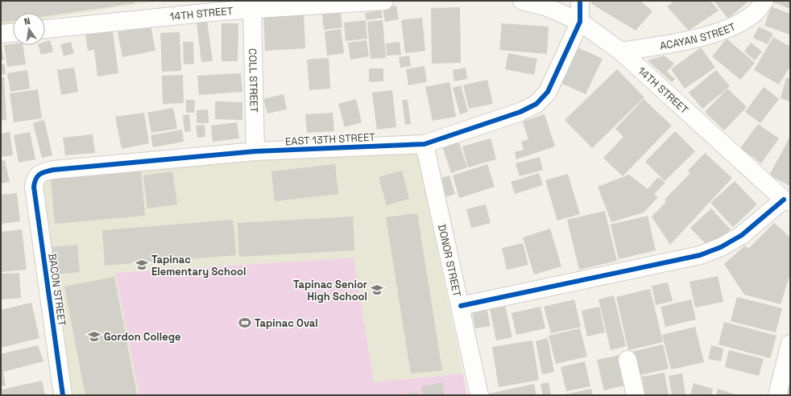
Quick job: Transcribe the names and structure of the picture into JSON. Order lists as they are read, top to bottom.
{
  "streets": {
    "street": [
      "14TH STREET",
      "ACAYAN STREET",
      "COLL STREET",
      "EAST 13TH STREET",
      "DONOR STREET",
      "BACON STREET"
    ]
  },
  "crossings": [
    ["14TH STREET", "ACAYAN STREET"],
    ["14TH STREET", "COLL STREET"],
    ["14TH STREET", "EAST 13TH STREET"],
    ["COLL STREET", "EAST 13TH STREET"],
    ["EAST 13TH STREET", "DONOR STREET"],
    ["EAST 13TH STREET", "BACON STREET"]
  ],
  "places": {
    "school or university": ["Tapinac Elementary School", "Tapinac Senior High School", "Gordon College"],
    "sports": ["Tapinac Oval"]
  },
  "north": "top"
}
